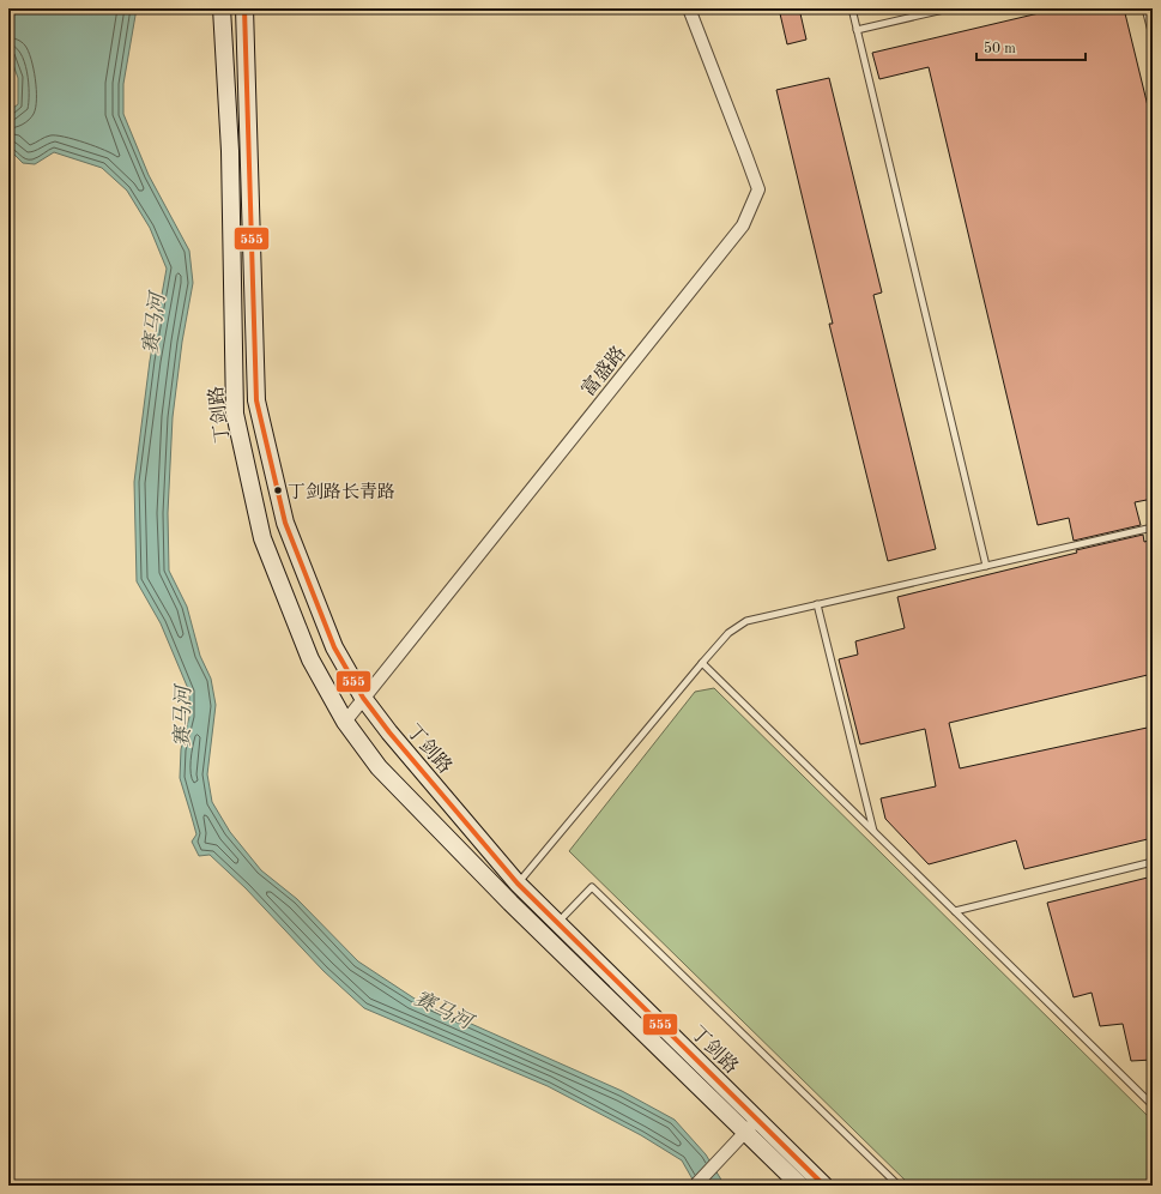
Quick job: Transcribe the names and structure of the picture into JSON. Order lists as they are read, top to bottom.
{
  "streets": {
    "main road": ["丁剑路"],
    "street": ["富盛路"]
  },
  "crossings": [
    ["富盛路", "丁剑路"]
  ],
  "water": ["赛马河"],
  "places": ["丁剑路长青路"],
  "lines": ["transit line 555"],
  "scale_bar": "50 m"
}
